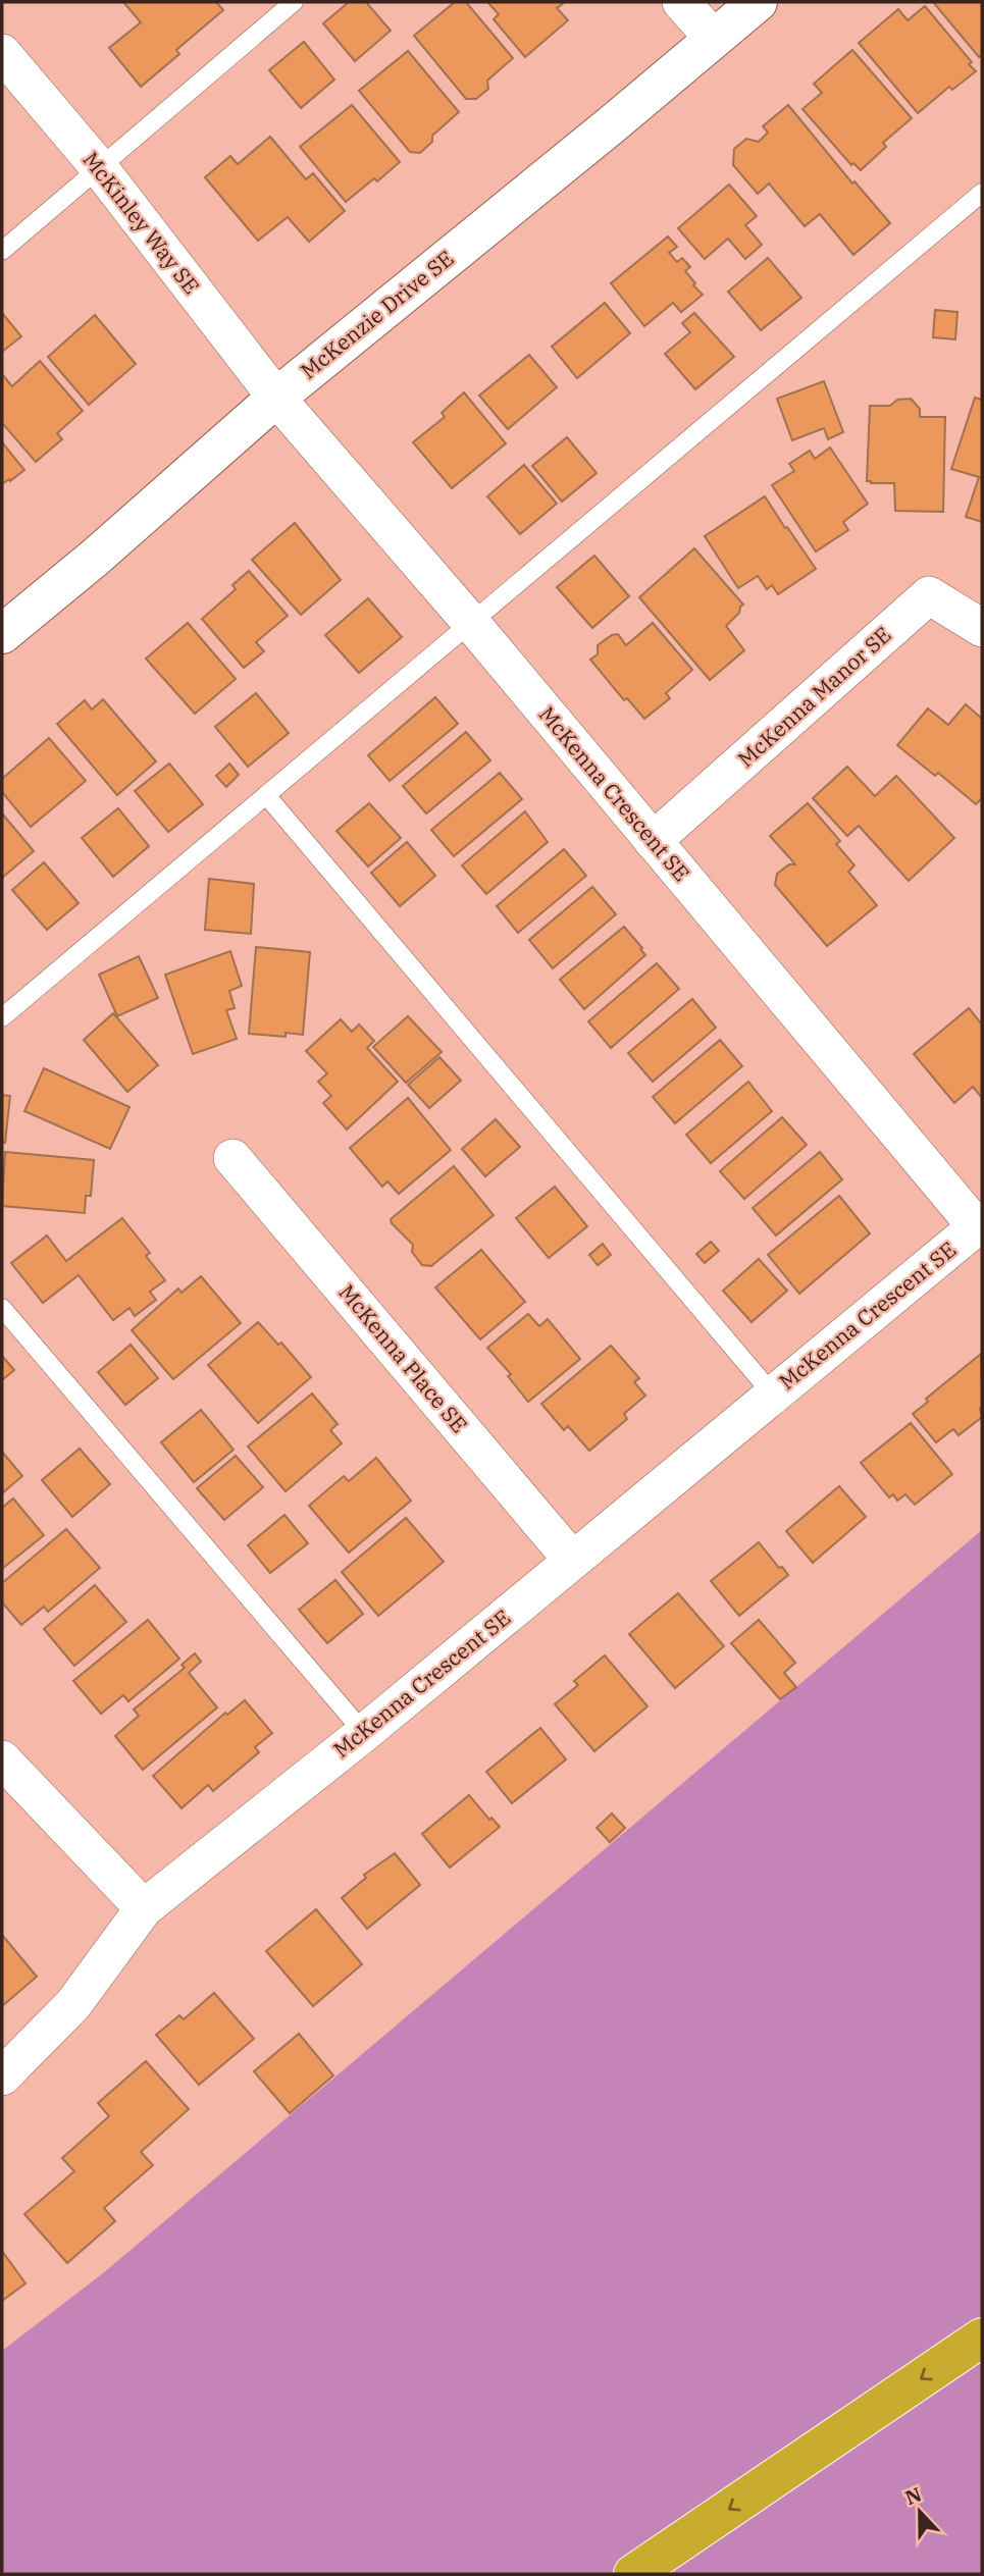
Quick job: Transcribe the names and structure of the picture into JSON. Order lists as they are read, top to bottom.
{
  "streets": {
    "street": [
      "McKinley Way SE",
      "McKenzie Drive SE",
      "McKenna Manor SE",
      "McKenna Crescent SE",
      "McKenna Place SE"
    ]
  },
  "crossings": [
    ["McKinley Way SE", "McKenzie Drive SE"],
    ["McKinley Way SE", "McKenna Crescent SE"],
    ["McKenzie Drive SE", "McKenna Crescent SE"],
    ["McKenna Manor SE", "McKenna Crescent SE"],
    ["McKenna Crescent SE", "McKenna Place SE"]
  ],
  "north": "top"
}
